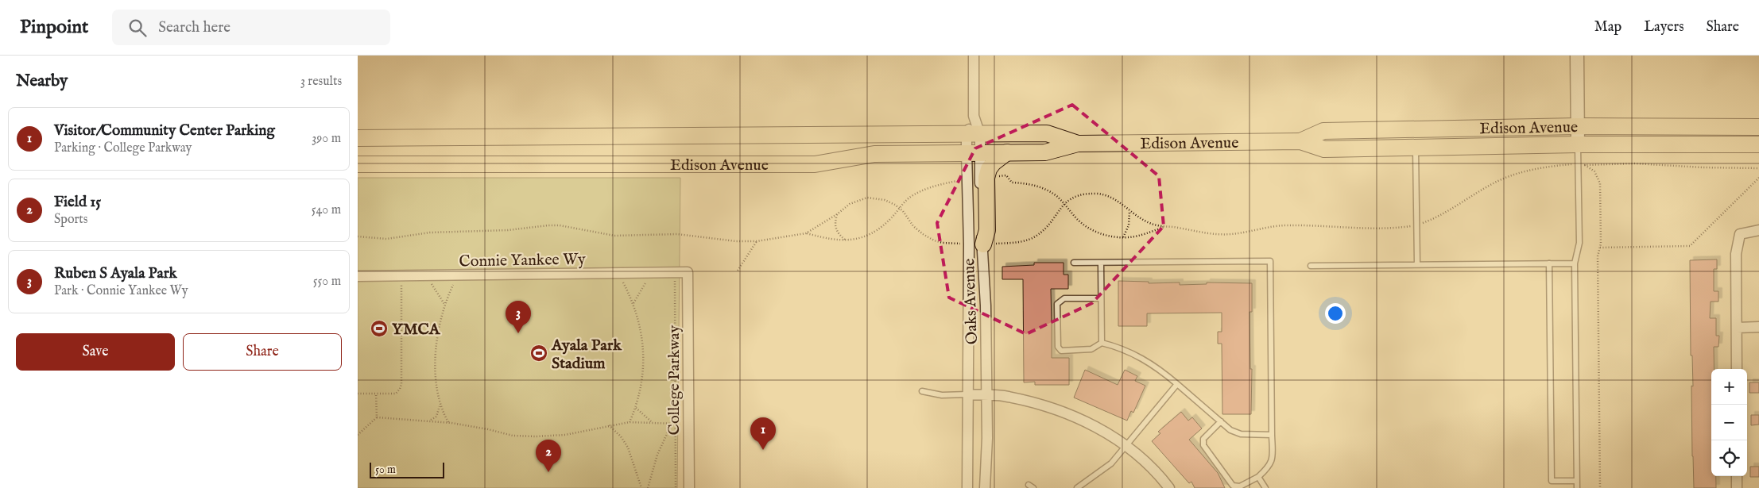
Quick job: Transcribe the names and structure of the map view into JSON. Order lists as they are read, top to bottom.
{
  "streets": {
    "main road": ["Edison Avenue"],
    "street": ["Connie Yankee Wy", "Oaks Avenue", "College Parkway"]
  },
  "crossings": [
    ["Edison Avenue", "Oaks Avenue"],
    ["Connie Yankee Wy", "College Parkway"]
  ],
  "places": {
    "sports": ["YMCA", "Ayala Park Stadium"]
  },
  "scale_bar": "50 m",
  "page": {
    "header": "Pinpoint",
    "search": "Search here",
    "nav": ["Map", "Layers", "Share"],
    "heading": ["Nearby", "3 results"],
    "list": [
      {
        "mark": "1",
        "name": "Visitor/Community Center Parking",
        "note": "Parking · College Parkway",
        "value": "390 m"
      },
      {
        "mark": "2",
        "name": "Field 15",
        "note": "Sports",
        "value": "540 m"
      },
      {
        "mark": "3",
        "name": "Ruben S Ayala Park",
        "note": "Park · Connie Yankee Wy",
        "value": "550 m"
      }
    ],
    "pins": ["3", "1", "2"],
    "buttons": ["Save", "Share"],
    "map_buttons": ["+", "−"],
    "scale": "50 m"
  }
}
